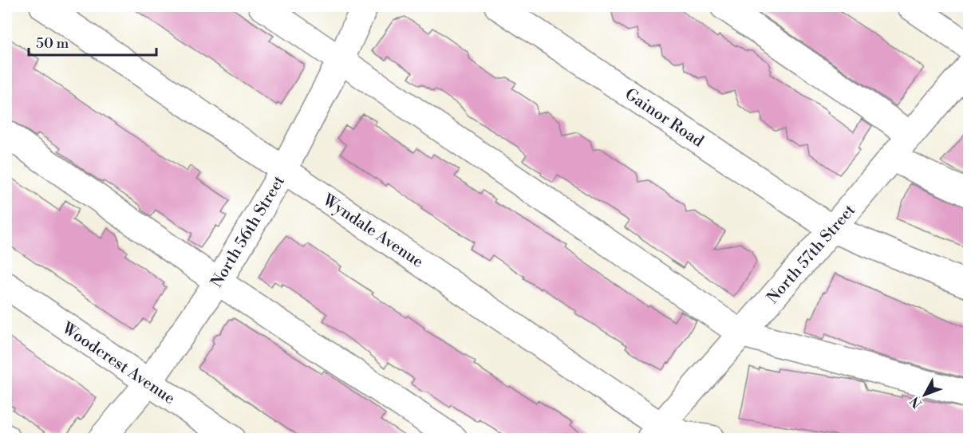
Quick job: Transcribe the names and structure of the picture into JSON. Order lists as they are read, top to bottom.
{
  "streets": {
    "street": [
      "Gainor Road",
      "Wyndale Avenue",
      "North 56th Street",
      "North 57th Street",
      "Woodcrest Avenue"
    ]
  },
  "crossings": [
    ["Gainor Road", "North 57th Street"],
    ["Wyndale Avenue", "North 56th Street"],
    ["Wyndale Avenue", "North 57th Street"],
    ["North 56th Street", "Woodcrest Avenue"]
  ],
  "scale_bar": "50 m",
  "north": "bottom left"
}
